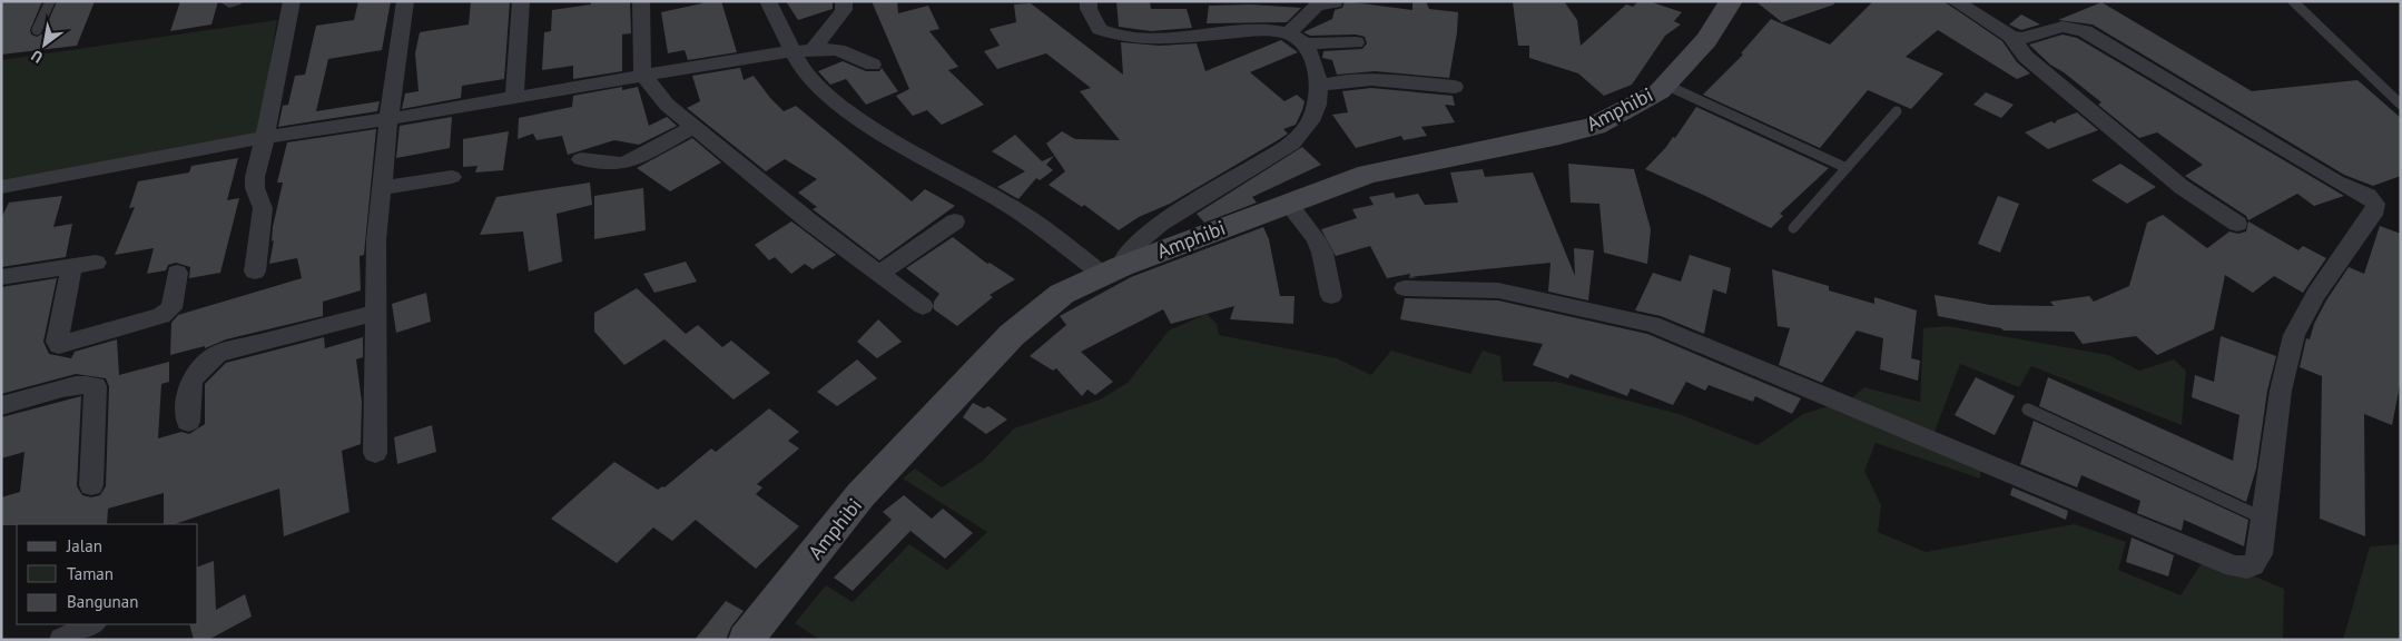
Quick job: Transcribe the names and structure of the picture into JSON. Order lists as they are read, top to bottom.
{
  "streets": {
    "main road": ["Amphibi"]
  },
  "legend": ["Jalan", "Taman", "Bangunan"],
  "north": "bottom left"
}
